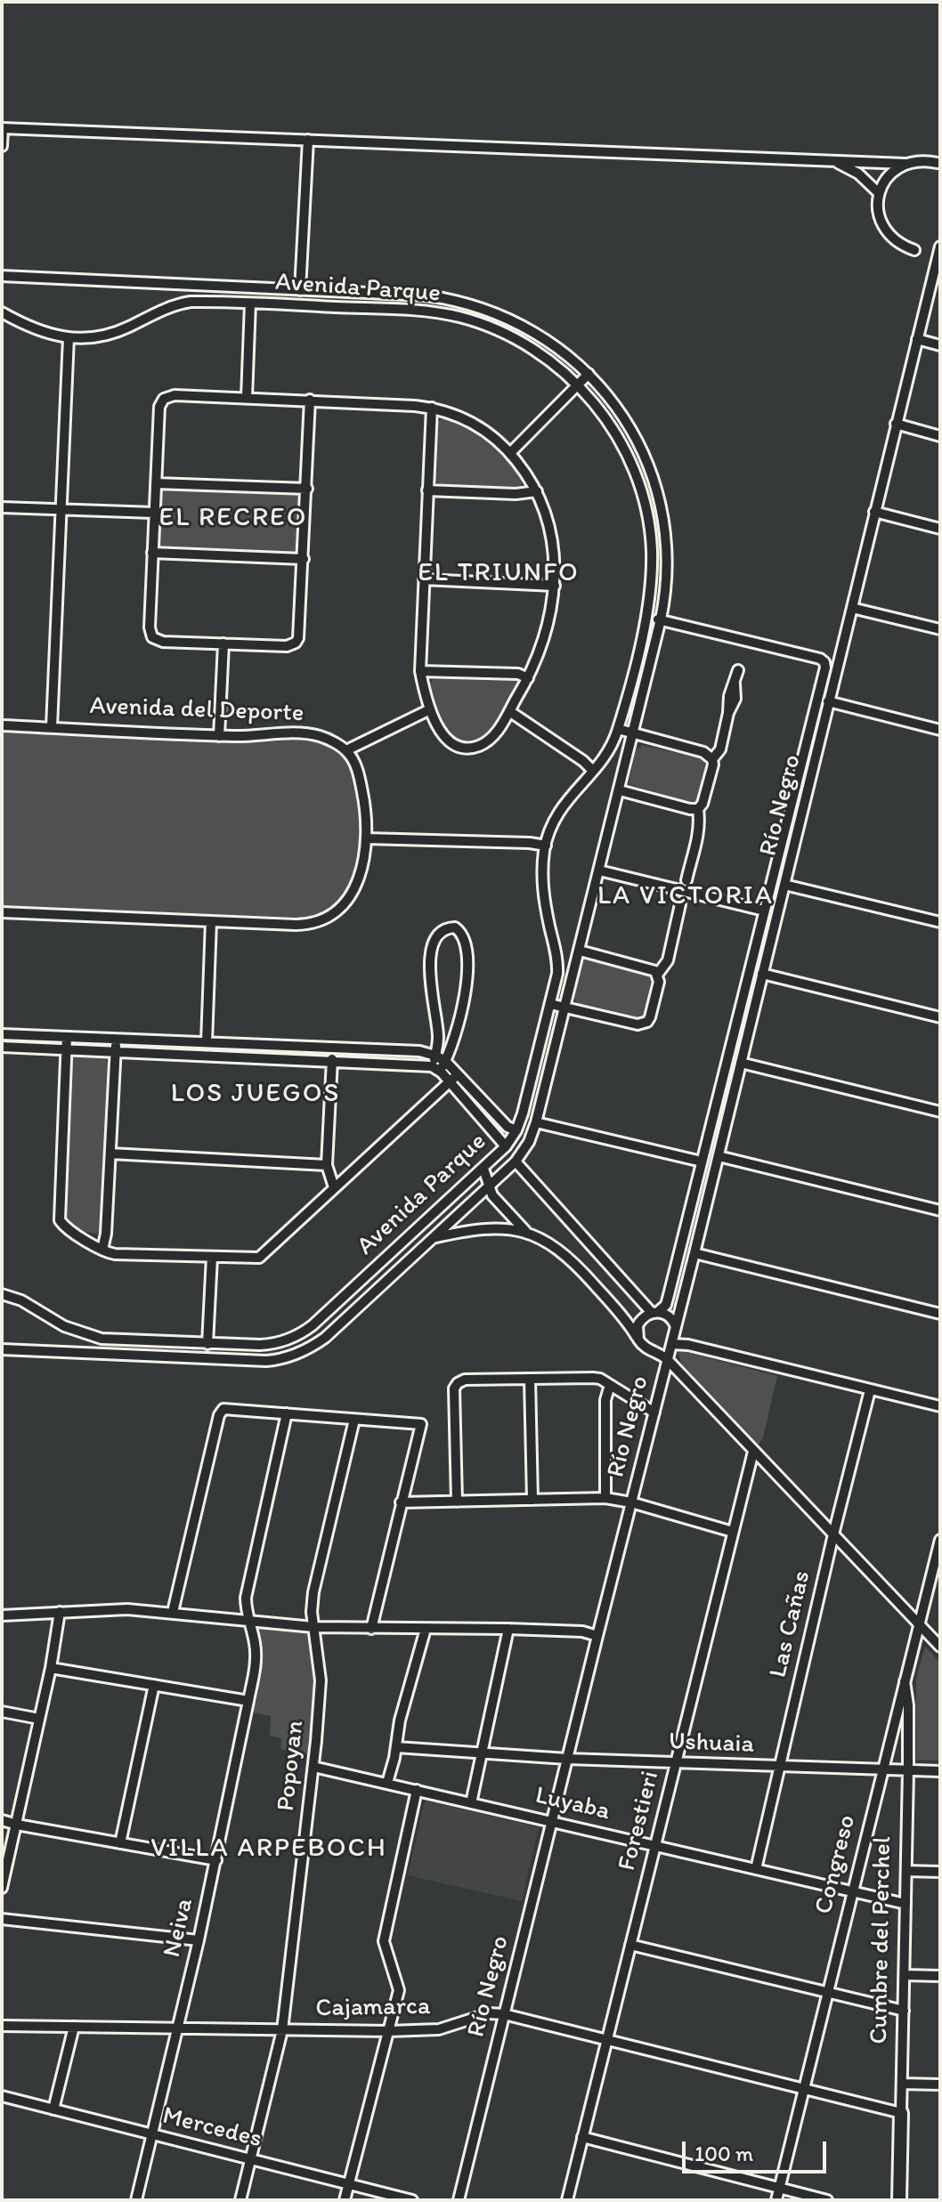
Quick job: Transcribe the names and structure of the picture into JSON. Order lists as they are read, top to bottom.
{
  "streets": {
    "main road": ["Cumbre del Perchel"],
    "street": [
      "Avenida Parque",
      "Avenida del Deporte",
      "Río Negro",
      "Las Cañas",
      "Ushuaia",
      "Popoyan",
      "Luyaba",
      "Forestieri",
      "Congreso",
      "Neiva",
      "Cajamarca",
      "Mercedes"
    ]
  },
  "crossings": [
    ["Avenida Parque", "Río Negro"],
    ["Río Negro", "Ushuaia"],
    ["Río Negro", "Luyaba"],
    ["Río Negro", "Cajamarca"],
    ["Las Cañas", "Ushuaia"],
    ["Las Cañas", "Luyaba"],
    ["Ushuaia", "Forestieri"],
    ["Ushuaia", "Congreso"],
    ["Ushuaia", "Cumbre del Perchel"],
    ["Popoyan", "Luyaba"],
    ["Popoyan", "Cajamarca"],
    ["Popoyan", "Mercedes"],
    ["Luyaba", "Forestieri"],
    ["Luyaba", "Congreso"],
    ["Luyaba", "Cumbre del Perchel"],
    ["Forestieri", "Cajamarca"],
    ["Congreso", "Cumbre del Perchel"],
    ["Congreso", "Cajamarca"],
    ["Neiva", "Cajamarca"],
    ["Neiva", "Mercedes"],
    ["Cumbre del Perchel", "Cajamarca"]
  ],
  "districts": [
    "EL RECREO",
    "EL TRIUNFO",
    "LA VICTORIA",
    "LOS JUEGOS",
    "VILLA ARPEBOCH"
  ],
  "scale_bar": "100 m"
}
